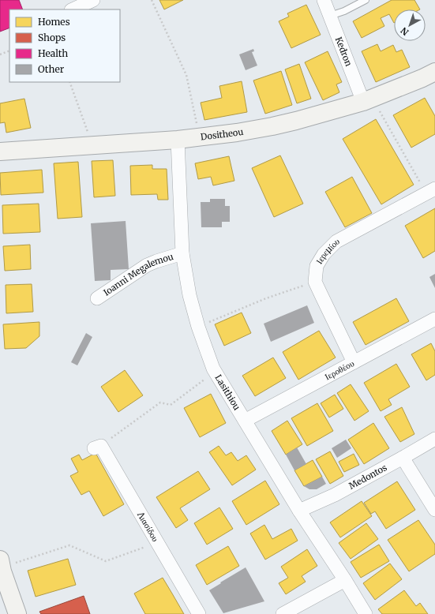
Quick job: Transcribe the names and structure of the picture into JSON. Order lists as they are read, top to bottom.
{
  "streets": {
    "street": [
      "Kedron",
      "Dositheou",
      "Ιερεμίου",
      "Ioanni Megalemou",
      "Ιεροθέου",
      "Lasithiou",
      "Medontos",
      "Λιασίδου"
    ]
  },
  "crossings": [
    ["Kedron", "Dositheou"],
    ["Dositheou", "Lasithiou"],
    ["Ιερεμίου", "Ιεροθέου"],
    ["Ioanni Megalemou", "Lasithiou"],
    ["Ιεροθέου", "Lasithiou"],
    ["Lasithiou", "Medontos"]
  ],
  "legend": [
    "Homes",
    "Shops",
    "Health",
    "Other"
  ],
  "north": "bottom left"
}
